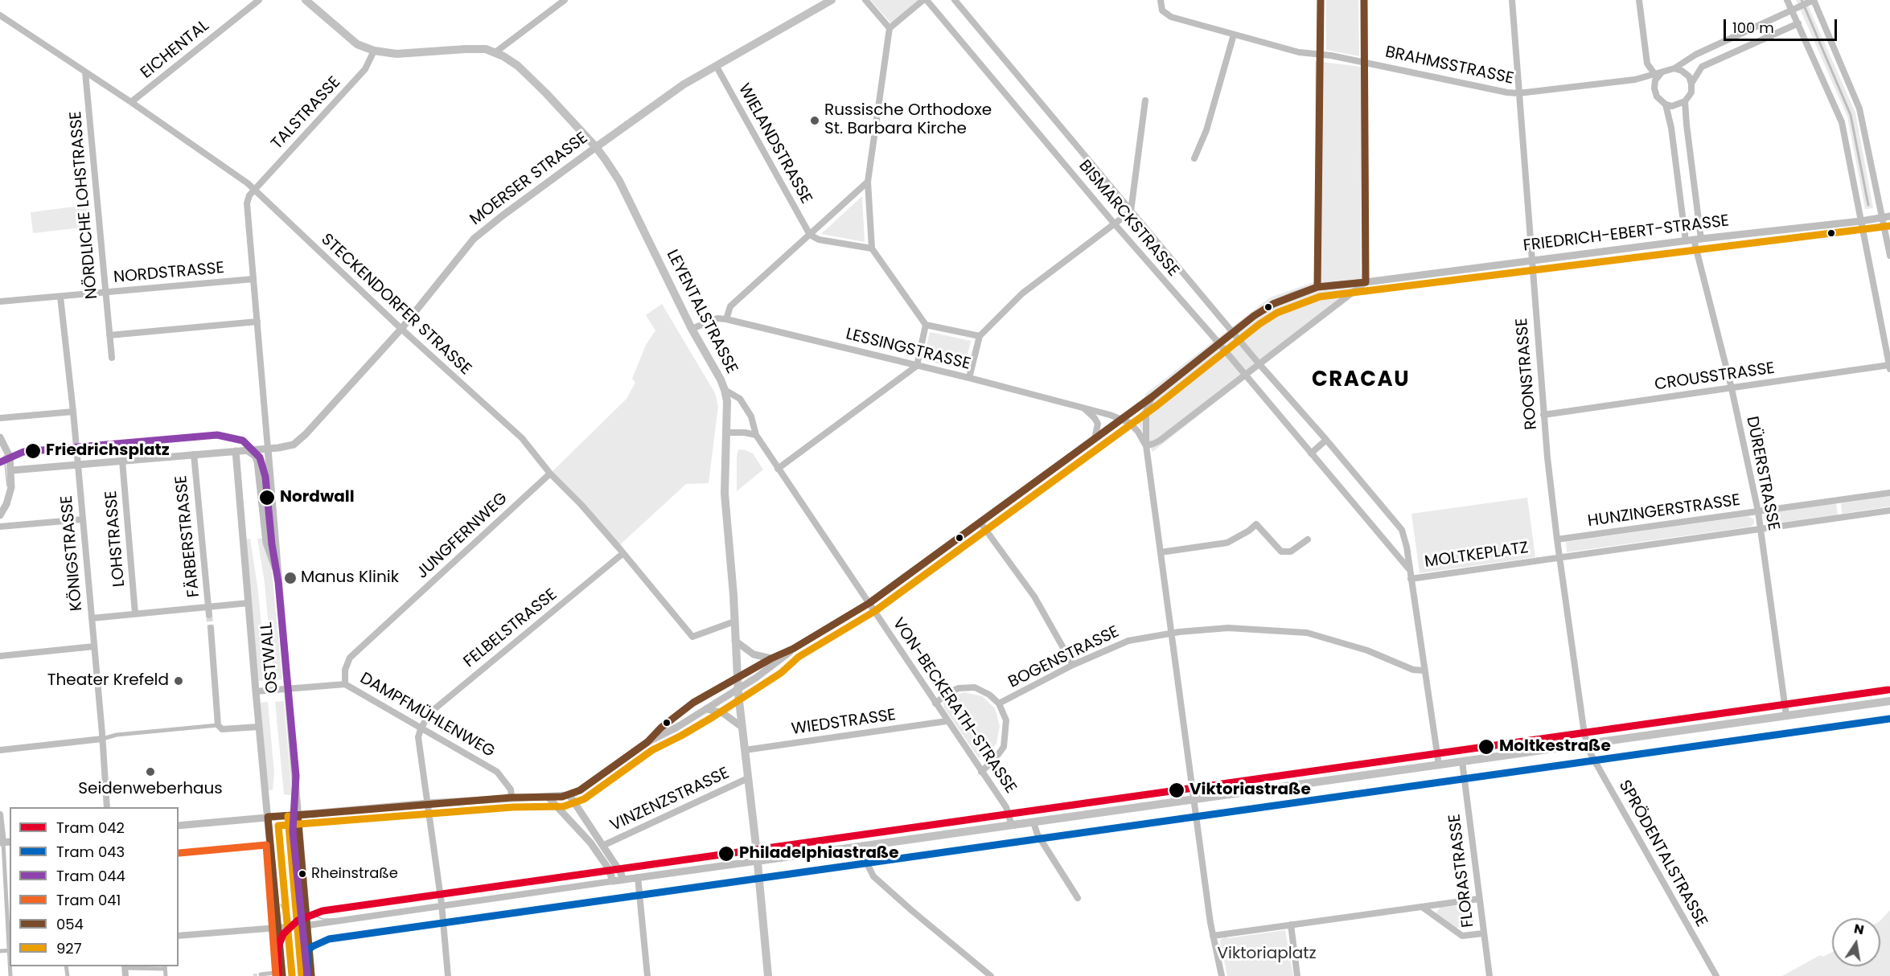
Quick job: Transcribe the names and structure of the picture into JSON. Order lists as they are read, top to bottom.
{
  "streets": {
    "main road": ["MOERSER STRASSE", "LEYENTALSTRASSE"],
    "street": [
      "EICHENTAL",
      "BRAHMSSTRASSE",
      "TALSTRASSE",
      "WIELANDSTRASSE",
      "NÖRDLICHE LOHSTRASSE",
      "BISMARCKSTRASSE",
      "FRIEDRICH-EBERT-STRASSE",
      "NORDSTRASSE",
      "STECKENDORFER STRASSE",
      "LESSINGSTRASSE",
      "ROONSTRASSE",
      "CROUSSTRASSE",
      "DÜRERSTRASSE",
      "HUNZINGERSTRASSE",
      "FÄRBERSTRASSE",
      "JUNGFERNWEG",
      "LOHSTRASSE",
      "KÖNIGSTRASSE",
      "MOLTKEPLATZ",
      "FELBELSTRASSE",
      "OSTWALL",
      "BOGENSTRASSE",
      "VON-BECKERATH-STRASSE",
      "DAMPFMÜHLENWEG",
      "WIEDSTRASSE",
      "VINZENZSTRASSE",
      "SPRÖDENTALSTRASSE",
      "FLORASTRASSE"
    ]
  },
  "crossings": [
    ["EICHENTAL", "STECKENDORFER STRASSE"],
    ["BRAHMSSTRASSE", "ROONSTRASSE"],
    ["BRAHMSSTRASSE", "DÜRERSTRASSE"],
    ["TALSTRASSE", "STECKENDORFER STRASSE"],
    ["TALSTRASSE", "OSTWALL"],
    ["WIELANDSTRASSE", "MOERSER STRASSE"],
    ["MOERSER STRASSE", "STECKENDORFER STRASSE"],
    ["MOERSER STRASSE", "LEYENTALSTRASSE"],
    ["MOERSER STRASSE", "OSTWALL"],
    ["NÖRDLICHE LOHSTRASSE", "NORDSTRASSE"],
    ["NÖRDLICHE LOHSTRASSE", "STECKENDORFER STRASSE"],
    ["BISMARCKSTRASSE", "FRIEDRICH-EBERT-STRASSE"],
    ["BISMARCKSTRASSE", "MOLTKEPLATZ"],
    ["FRIEDRICH-EBERT-STRASSE", "LEYENTALSTRASSE"],
    ["FRIEDRICH-EBERT-STRASSE", "LESSINGSTRASSE"],
    ["FRIEDRICH-EBERT-STRASSE", "ROONSTRASSE"],
    ["FRIEDRICH-EBERT-STRASSE", "DÜRERSTRASSE"],
    ["FRIEDRICH-EBERT-STRASSE", "VON-BECKERATH-STRASSE"],
    ["NORDSTRASSE", "KÖNIGSTRASSE"],
    ["NORDSTRASSE", "OSTWALL"],
    ["STECKENDORFER STRASSE", "JUNGFERNWEG"],
    ["STECKENDORFER STRASSE", "FELBELSTRASSE"],
    ["STECKENDORFER STRASSE", "OSTWALL"],
    ["LEYENTALSTRASSE", "VON-BECKERATH-STRASSE"],
    ["ROONSTRASSE", "CROUSSTRASSE"],
    ["ROONSTRASSE", "HUNZINGERSTRASSE"],
    ["ROONSTRASSE", "MOLTKEPLATZ"],
    ["ROONSTRASSE", "SPRÖDENTALSTRASSE"],
    ["CROUSSTRASSE", "DÜRERSTRASSE"],
    ["DÜRERSTRASSE", "HUNZINGERSTRASSE"],
    ["HUNZINGERSTRASSE", "MOLTKEPLATZ"],
    ["JUNGFERNWEG", "DAMPFMÜHLENWEG"],
    ["FELBELSTRASSE", "DAMPFMÜHLENWEG"],
    ["OSTWALL", "DAMPFMÜHLENWEG"],
    ["VON-BECKERATH-STRASSE", "WIEDSTRASSE"]
  ],
  "districts": ["CRACAU"],
  "parks": ["Viktoriaplatz"],
  "places": [
    "Russische Orthodoxe St. Barbara Kirche",
    "Friedrichsplatz",
    "Nordwall",
    "Manus Klinik",
    "Theater Krefeld",
    "Moltkestraße",
    "Seidenweberhaus",
    "Viktoriastraße",
    "Philadelphiastraße",
    "Rheinstraße"
  ],
  "lines": [
    "transit line 054",
    "transit line 927",
    "tram line 044",
    "tram line 042",
    "tram line 043",
    "tram line 041"
  ],
  "legend": [
    "Tram 042",
    "Tram 043",
    "Tram 044",
    "Tram 041",
    "054",
    "927"
  ],
  "scale_bar": "100 m",
  "north": "top"
}
